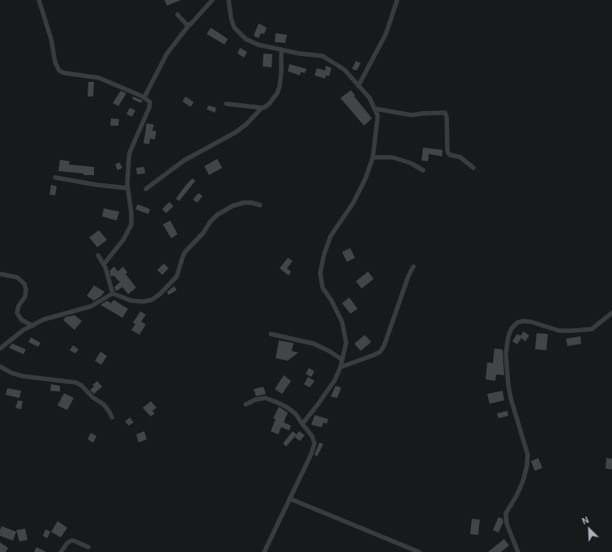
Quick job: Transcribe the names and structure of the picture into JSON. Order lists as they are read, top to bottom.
{
  "north": "top left"
}
